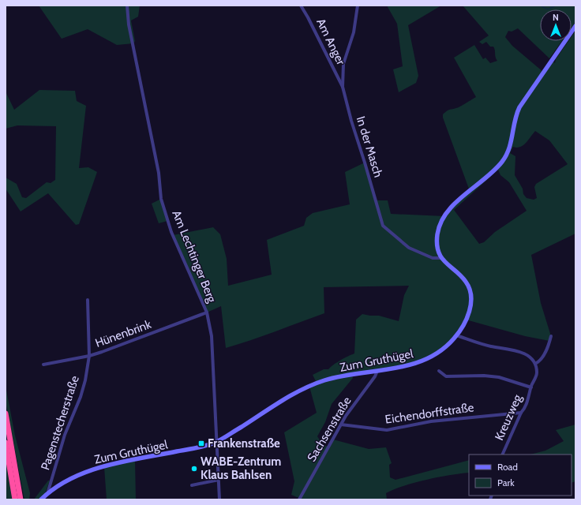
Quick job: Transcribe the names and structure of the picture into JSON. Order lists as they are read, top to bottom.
{
  "streets": {
    "street": [
      "Am Anger",
      "In der Masch",
      "Am Lechtinger Berg",
      "Hünenbrink",
      "Zum Gruthügel",
      "Eichendorffstraße",
      "Kreuzweg",
      "Pagenstecherstraße",
      "Sachsenstraße"
    ]
  },
  "crossings": [
    ["Am Anger", "In der Masch"],
    ["In der Masch", "Zum Gruthügel"],
    ["Am Lechtinger Berg", "Hünenbrink"],
    ["Am Lechtinger Berg", "Zum Gruthügel"],
    ["Hünenbrink", "Pagenstecherstraße"],
    ["Zum Gruthügel", "Pagenstecherstraße"],
    ["Zum Gruthügel", "Sachsenstraße"],
    ["Eichendorffstraße", "Kreuzweg"],
    ["Eichendorffstraße", "Sachsenstraße"]
  ],
  "places": {
    "transit": ["Frankenstraße"],
    "other": ["WABE-Zentrum Klaus Bahlsen"]
  },
  "legend": ["Road", "Park"],
  "north": "top"
}
